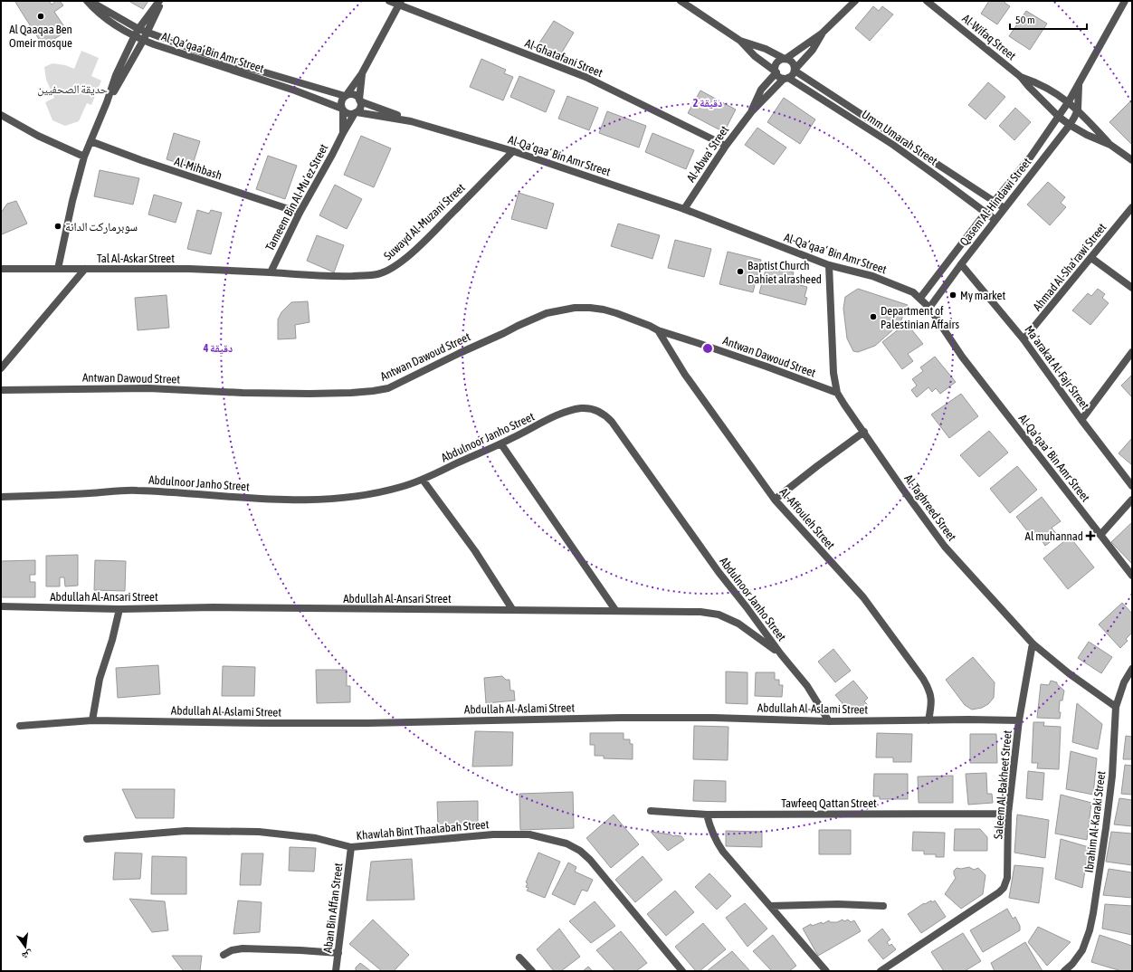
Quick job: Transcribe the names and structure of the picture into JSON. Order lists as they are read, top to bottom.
{
  "streets": {
    "street": [
      "Al-Wifaq Street",
      "Al-Qa’qaa’ Bin Amr Street",
      "Al-Ghatafani Street",
      "Umm Umarah Street",
      "Al-Abwa’ Street",
      "Al-Mihbash",
      "Tameem Bin Al-Mu’ez Street",
      "Qasem Al-Hindawi Street",
      "Suwayd Al-Muzani Street",
      "Tal Al-Askar Street",
      "Ahmad Al-Sha’rawi Street",
      "Antwan Dawoud Street",
      "Ma’arakat Al-Fajr Street",
      "Abdulnoor Janho Street",
      "Al-Taghreed Street",
      "Al-Affouleh Street",
      "Abdullah Al-Ansari Street",
      "Abdullah Al-Aslami Street",
      "Saleem Al-Bakheet Street",
      "Tawfeeq Qattan Street",
      "Ibrahim Al-Karaki Street",
      "Khawlah Bint Thaalabah Street",
      "Aban Bin Affan Street"
    ]
  },
  "crossings": [
    ["Al-Wifaq Street", "Qasem Al-Hindawi Street"],
    ["Al-Qa’qaa’ Bin Amr Street", "Al-Abwa’ Street"],
    ["Al-Qa’qaa’ Bin Amr Street", "Tameem Bin Al-Mu’ez Street"],
    ["Al-Qa’qaa’ Bin Amr Street", "Qasem Al-Hindawi Street"],
    ["Al-Qa’qaa’ Bin Amr Street", "Suwayd Al-Muzani Street"],
    ["Al-Qa’qaa’ Bin Amr Street", "Al-Taghreed Street"],
    ["Al-Ghatafani Street", "Al-Abwa’ Street"],
    ["Umm Umarah Street", "Al-Abwa’ Street"],
    ["Umm Umarah Street", "Qasem Al-Hindawi Street"],
    ["Al-Mihbash", "Tameem Bin Al-Mu’ez Street"],
    ["Tameem Bin Al-Mu’ez Street", "Suwayd Al-Muzani Street"],
    ["Tameem Bin Al-Mu’ez Street", "Tal Al-Askar Street"],
    ["Qasem Al-Hindawi Street", "Ma’arakat Al-Fajr Street"],
    ["Suwayd Al-Muzani Street", "Tal Al-Askar Street"],
    ["Ahmad Al-Sha’rawi Street", "Ma’arakat Al-Fajr Street"],
    ["Antwan Dawoud Street", "Al-Taghreed Street"],
    ["Antwan Dawoud Street", "Al-Affouleh Street"],
    ["Abdulnoor Janho Street", "Abdullah Al-Ansari Street"],
    ["Abdulnoor Janho Street", "Abdullah Al-Aslami Street"],
    ["Al-Taghreed Street", "Saleem Al-Bakheet Street"],
    ["Al-Taghreed Street", "Ibrahim Al-Karaki Street"],
    ["Al-Affouleh Street", "Abdullah Al-Aslami Street"],
    ["Abdullah Al-Aslami Street", "Saleem Al-Bakheet Street"],
    ["Saleem Al-Bakheet Street", "Tawfeeq Qattan Street"],
    ["Khawlah Bint Thaalabah Street", "Aban Bin Affan Street"]
  ],
  "parks": ["حديقة الصحفيين"],
  "places": {
    "other": [
      "Al Qaaqaa Ben Omeir mosque",
      "سوبرماركت الدانة",
      "Baptist Church Dahiet alrasheed",
      "My market",
      "Department of Palestinian Affairs"
    ],
    "health": ["Al muhannad"]
  },
  "scale_bar": "50 m",
  "north": "bottom",
  "rings": ["2 دقيقة", "4 دقيقة"]
}
